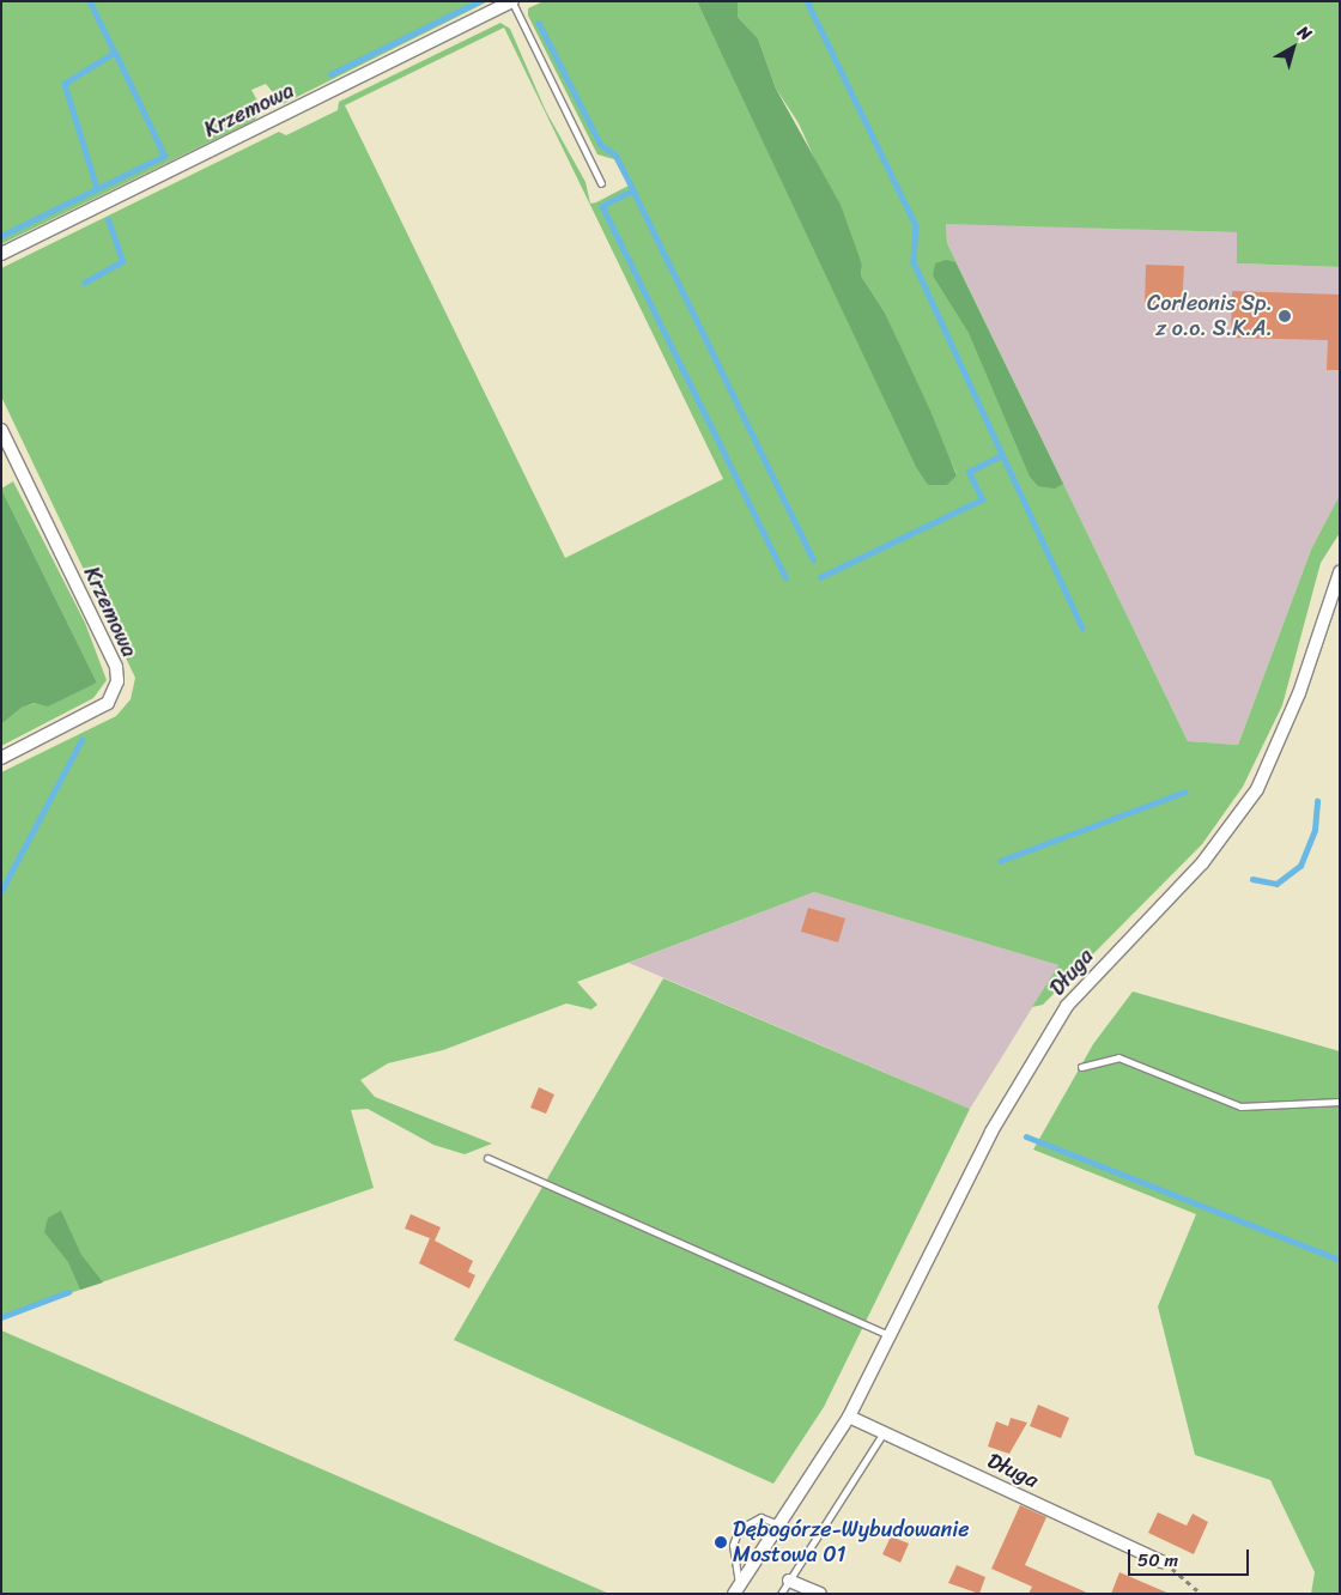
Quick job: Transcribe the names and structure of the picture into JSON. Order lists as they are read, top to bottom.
{
  "streets": {
    "street": ["Krzemowa", "Długa"]
  },
  "places": ["Corleonis Sp. z o.o. S.K.A.", "Dębogórze-Wybudowanie Mostowa 01"],
  "scale_bar": "50 m",
  "north": "top right"
}
